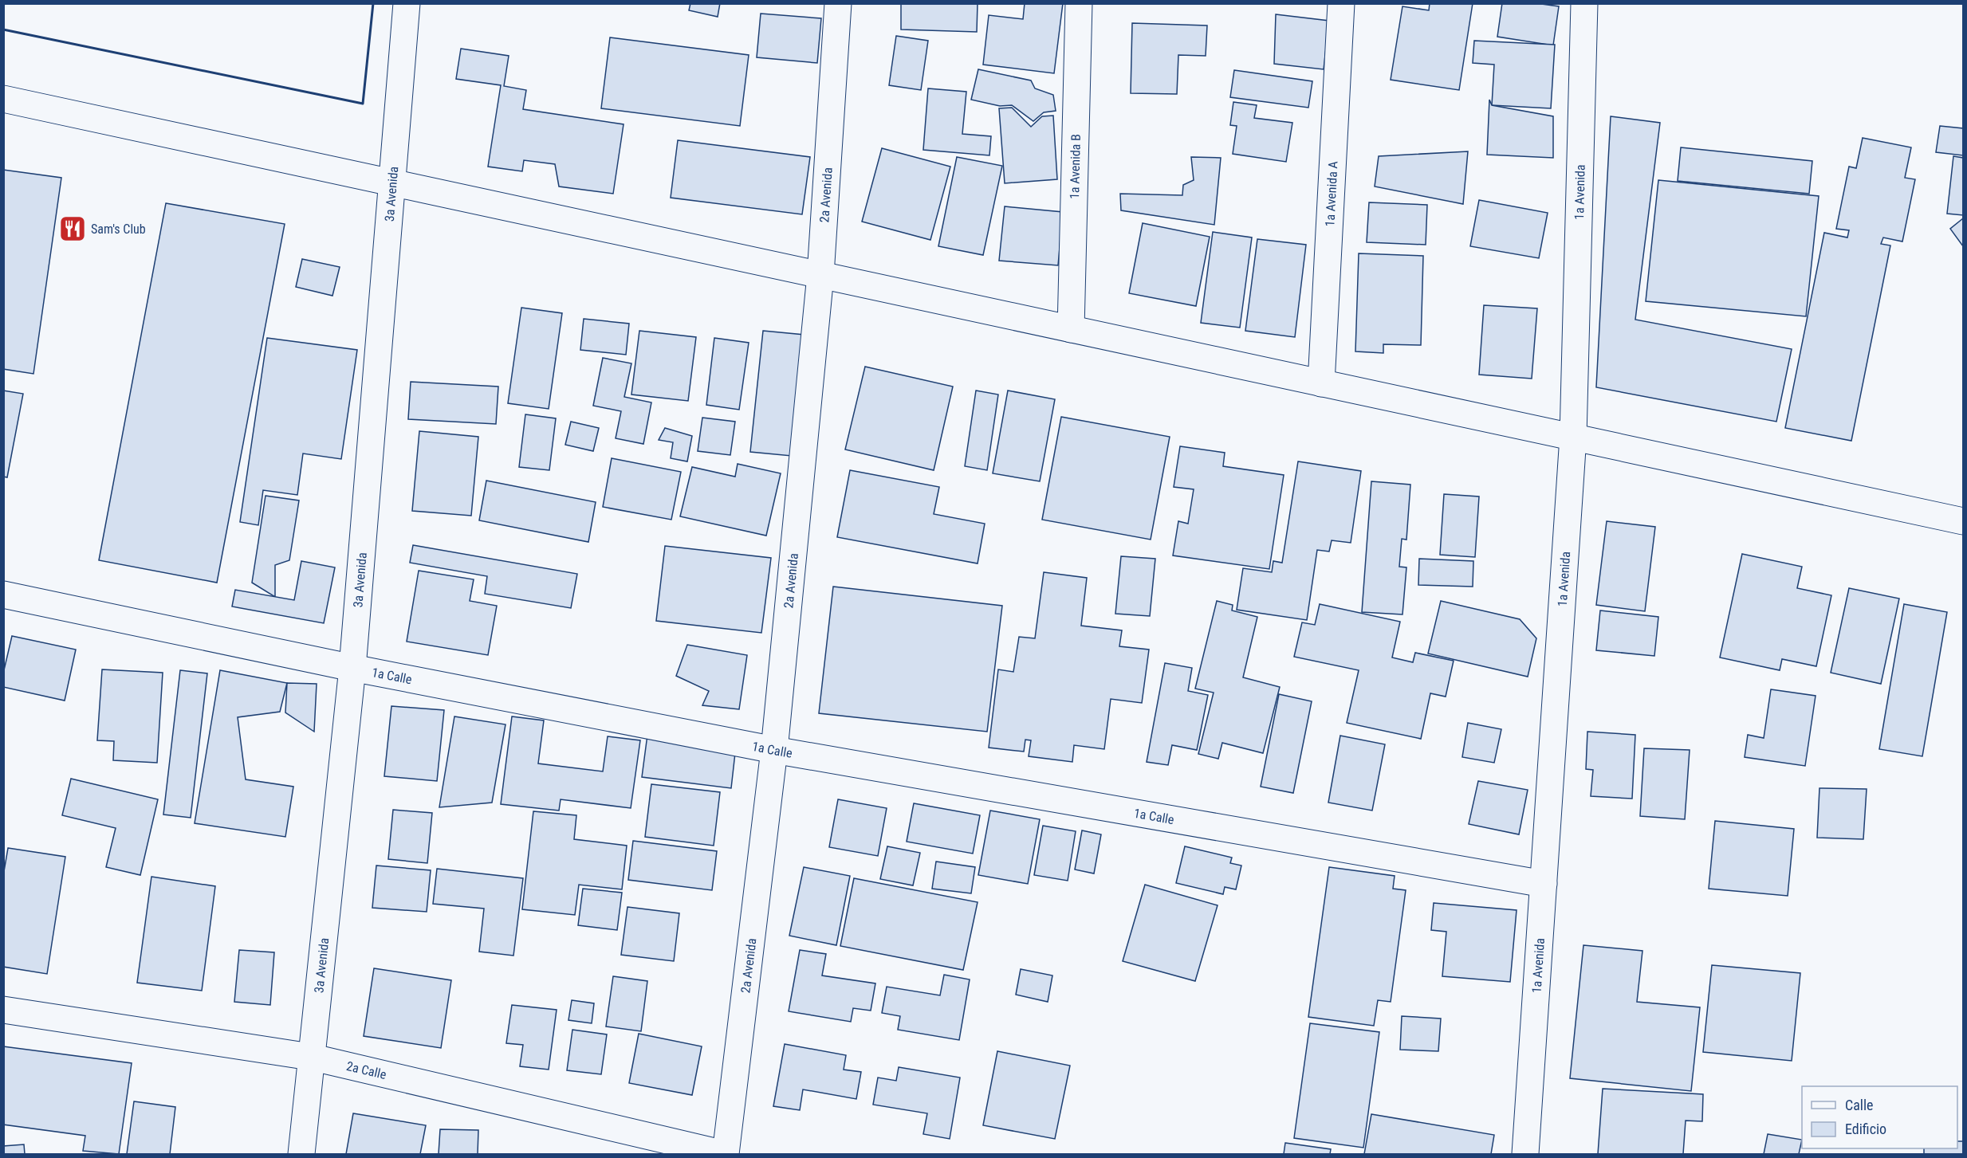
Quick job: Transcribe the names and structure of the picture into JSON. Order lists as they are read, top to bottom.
{
  "streets": {
    "street": [
      "1a Avenida B",
      "1a Avenida",
      "3a Avenida",
      "1a Avenida A",
      "2a Avenida",
      "1a Calle",
      "2a Calle"
    ]
  },
  "crossings": [
    ["1a Avenida", "1a Calle"],
    ["3a Avenida", "1a Calle"],
    ["3a Avenida", "2a Calle"],
    ["2a Avenida", "1a Calle"],
    ["2a Avenida", "2a Calle"]
  ],
  "places": {
    "restaurant": ["Sam's Club"]
  },
  "legend": ["Calle", "Edificio"]
}
